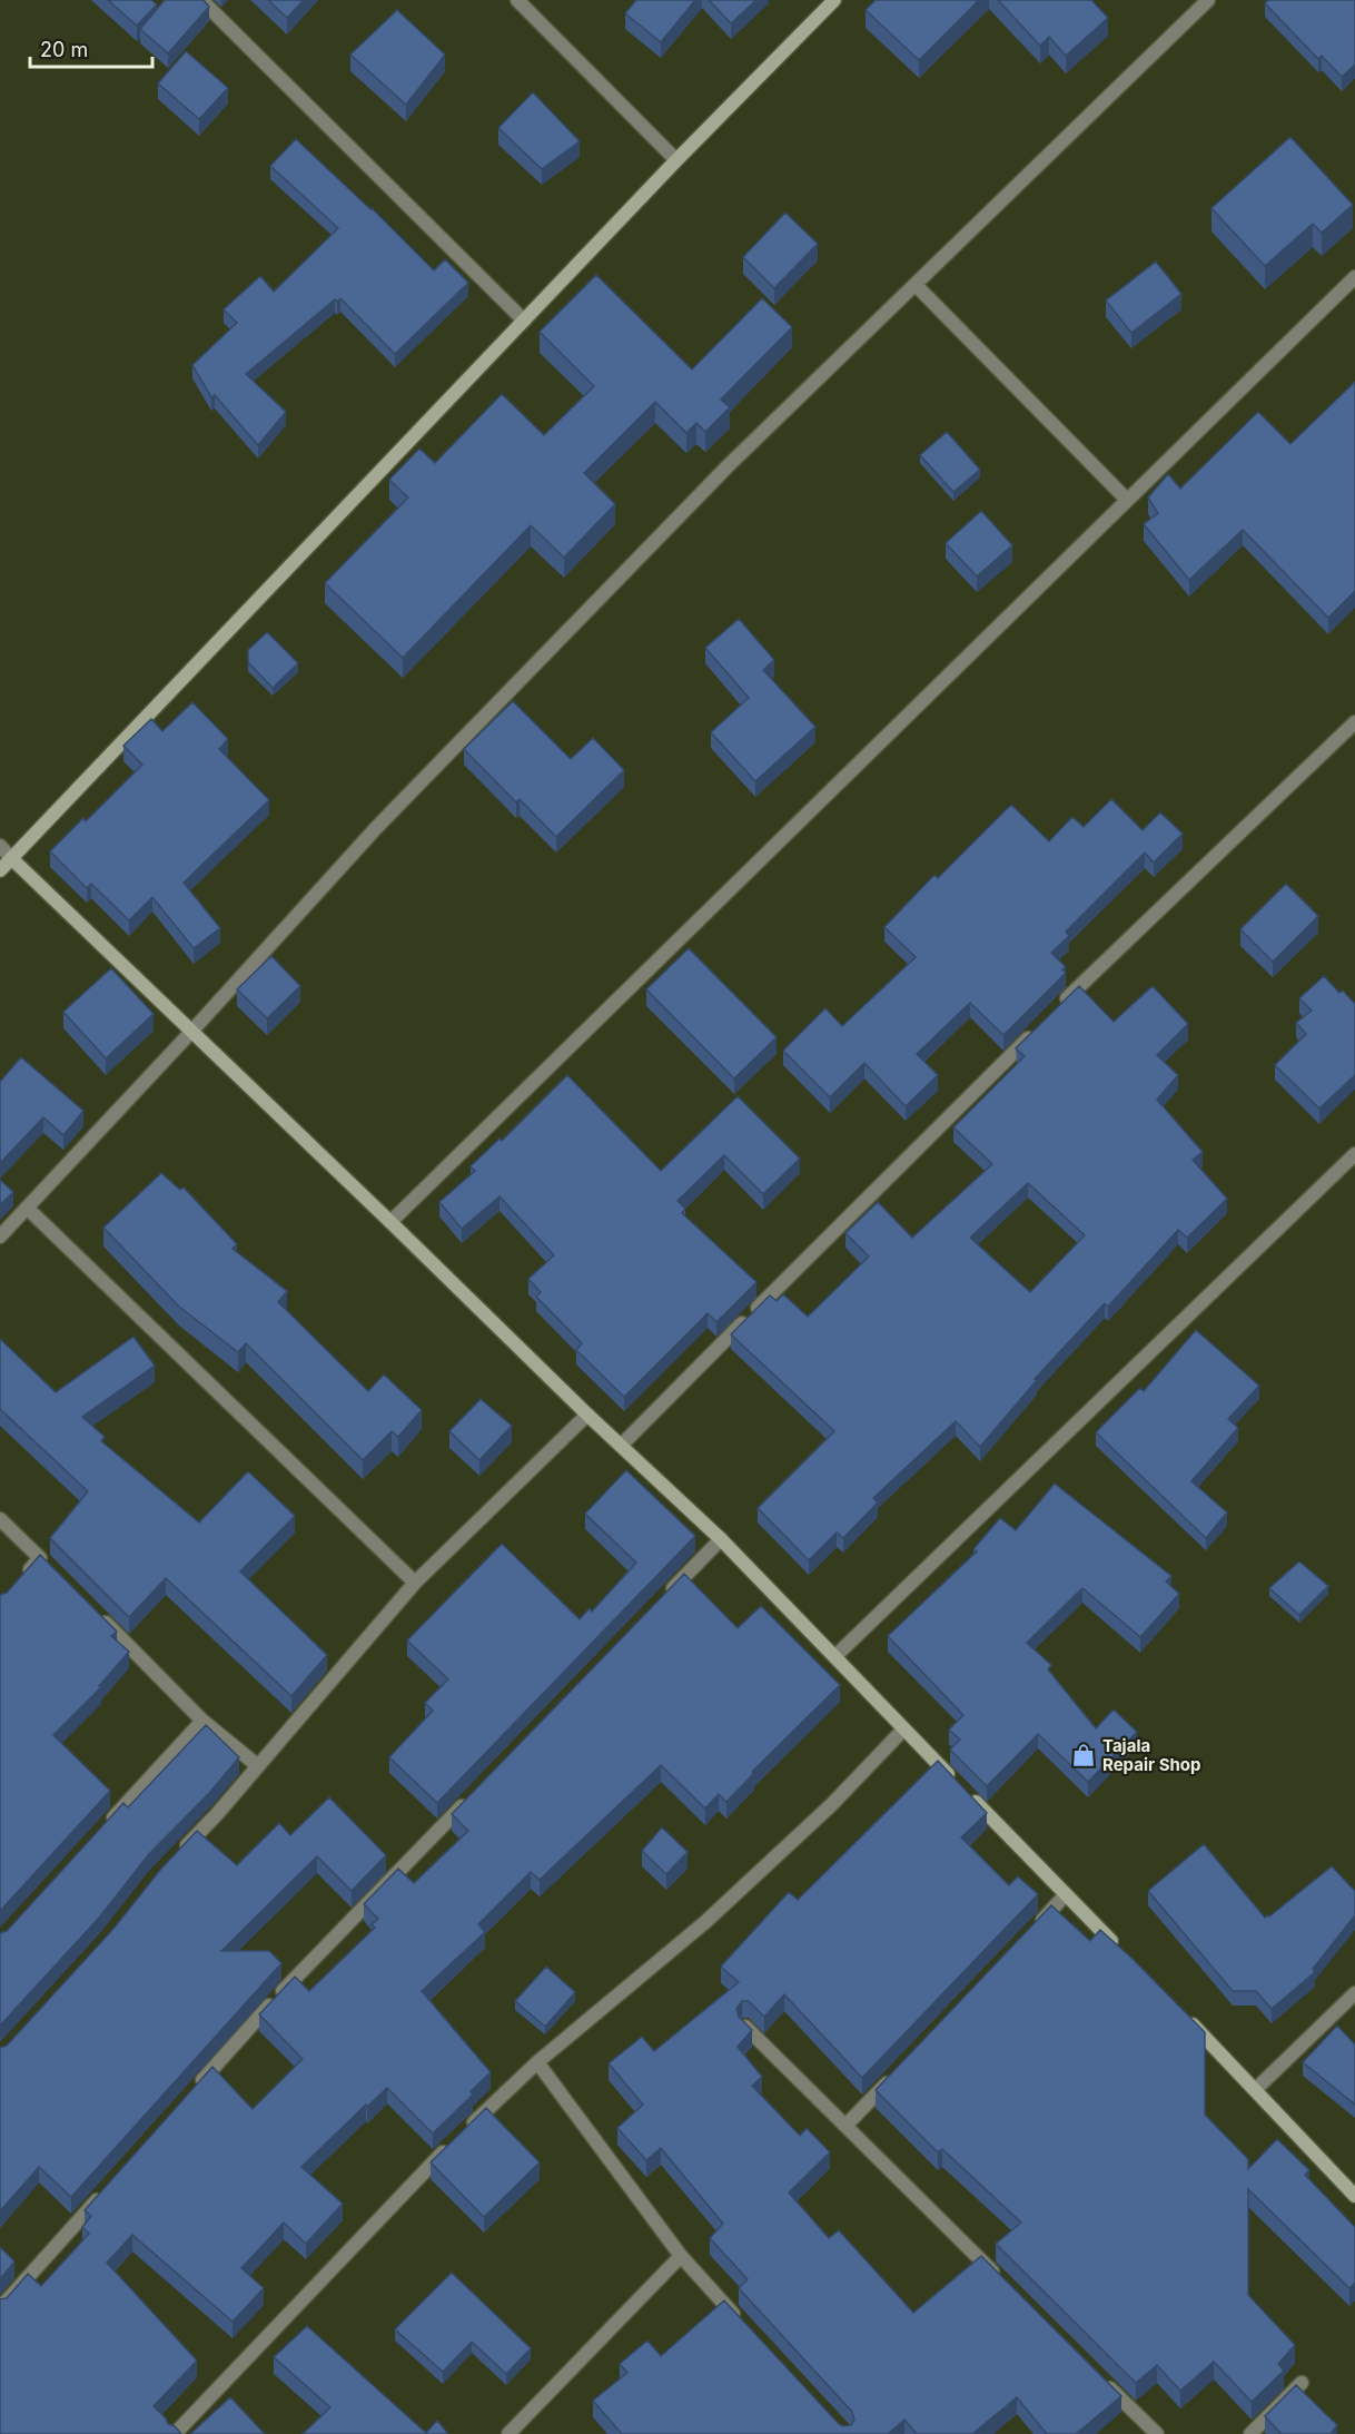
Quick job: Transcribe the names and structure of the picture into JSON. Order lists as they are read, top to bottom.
{
  "places": {
    "shop": ["Tajala Repair Shop"]
  },
  "scale_bar": "20 m"
}
